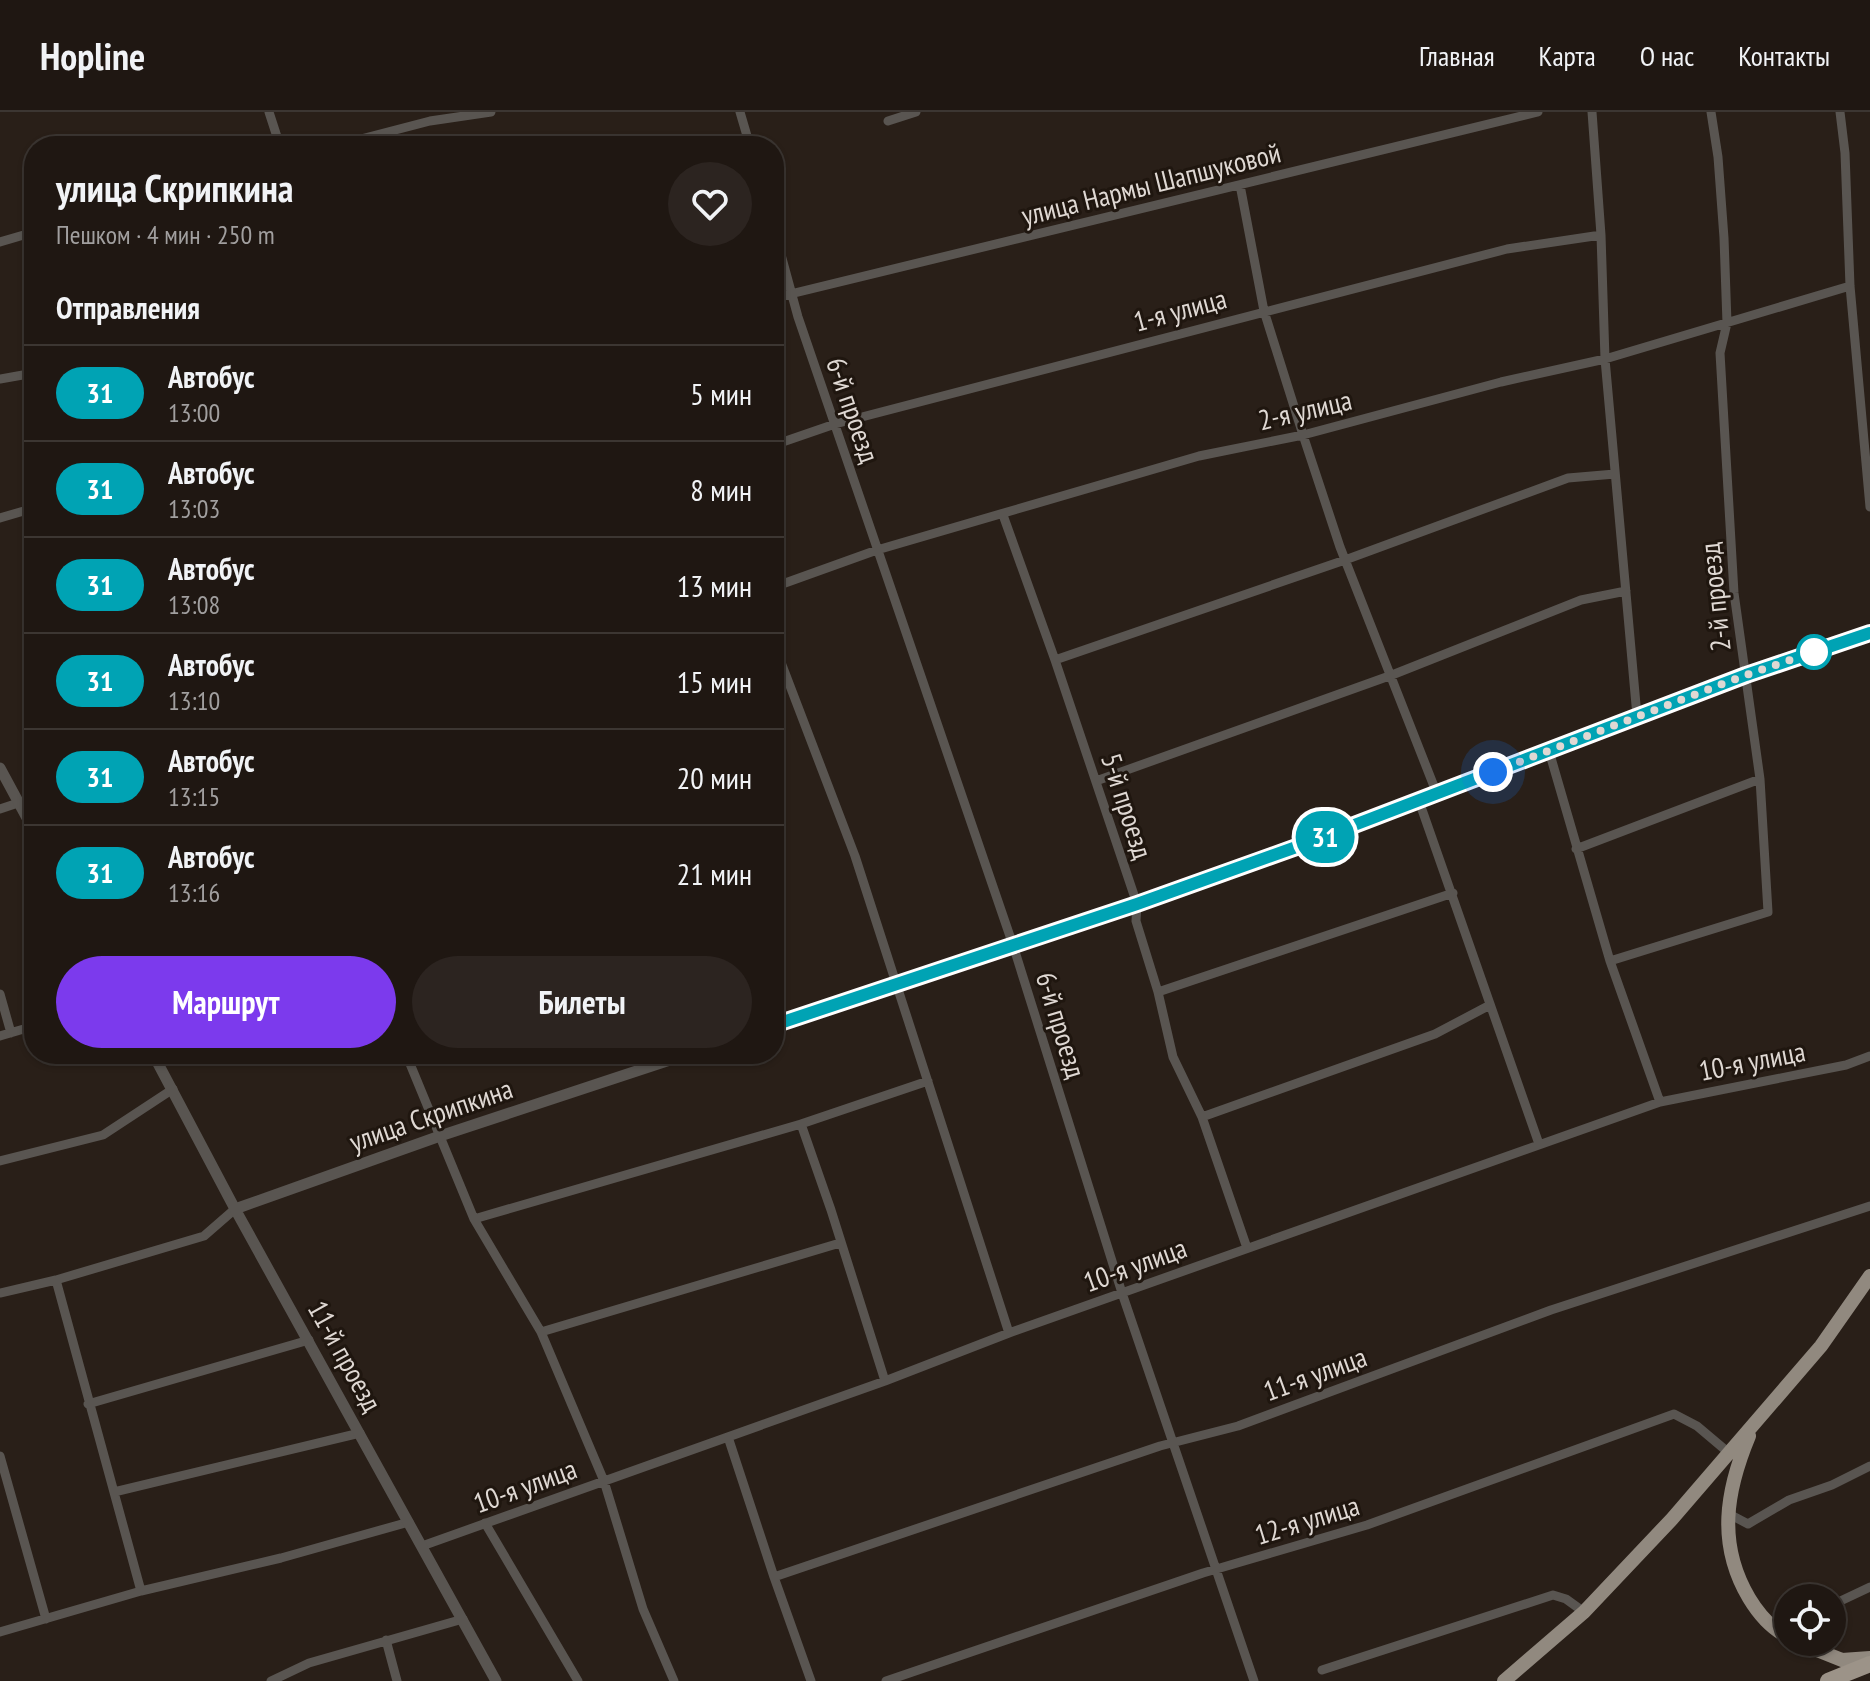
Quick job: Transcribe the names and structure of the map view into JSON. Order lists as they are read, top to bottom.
{
  "streets": {
    "street": [
      "улица Нармы Шапшуковой",
      "1-я улица",
      "6-й проезд",
      "2-я улица",
      "2-й проезд",
      "5-й проезд",
      "10-я улица",
      "улица Скрипкина",
      "11-й проезд",
      "11-я улица",
      "12-я улица"
    ]
  },
  "crossings": [
    ["улица Нармы Шапшуковой", "6-й проезд"],
    ["1-я улица", "6-й проезд"],
    ["6-й проезд", "2-я улица"],
    ["6-й проезд", "10-я улица"],
    ["6-й проезд", "11-я улица"],
    ["6-й проезд", "12-я улица"],
    ["2-я улица", "2-й проезд"],
    ["2-я улица", "5-й проезд"],
    ["5-й проезд", "10-я улица"],
    ["10-я улица", "11-й проезд"],
    ["улица Скрипкина", "11-й проезд"]
  ],
  "lines": ["bus line 31"],
  "page": {
    "header": "Hopline",
    "nav": [
      "Главная",
      "Карта",
      "О нас",
      "Контакты"
    ],
    "on_map": "31",
    "heading": [
      ["улица Скрипкина", "Пешком · 4 мин · 250 m"],
      "Отправления"
    ],
    "list": [
      {
        "mark": "31",
        "name": "Автобус",
        "note": "13:00",
        "value": "5 мин"
      },
      {
        "mark": "31",
        "name": "Автобус",
        "note": "13:03",
        "value": "8 мин"
      },
      {
        "mark": "31",
        "name": "Автобус",
        "note": "13:08",
        "value": "13 мин"
      },
      {
        "mark": "31",
        "name": "Автобус",
        "note": "13:10",
        "value": "15 мин"
      },
      {
        "mark": "31",
        "name": "Автобус",
        "note": "13:15",
        "value": "20 мин"
      },
      {
        "mark": "31",
        "name": "Автобус",
        "note": "13:16",
        "value": "21 мин"
      }
    ],
    "buttons": ["Маршрут", "Билеты"]
  }
}
